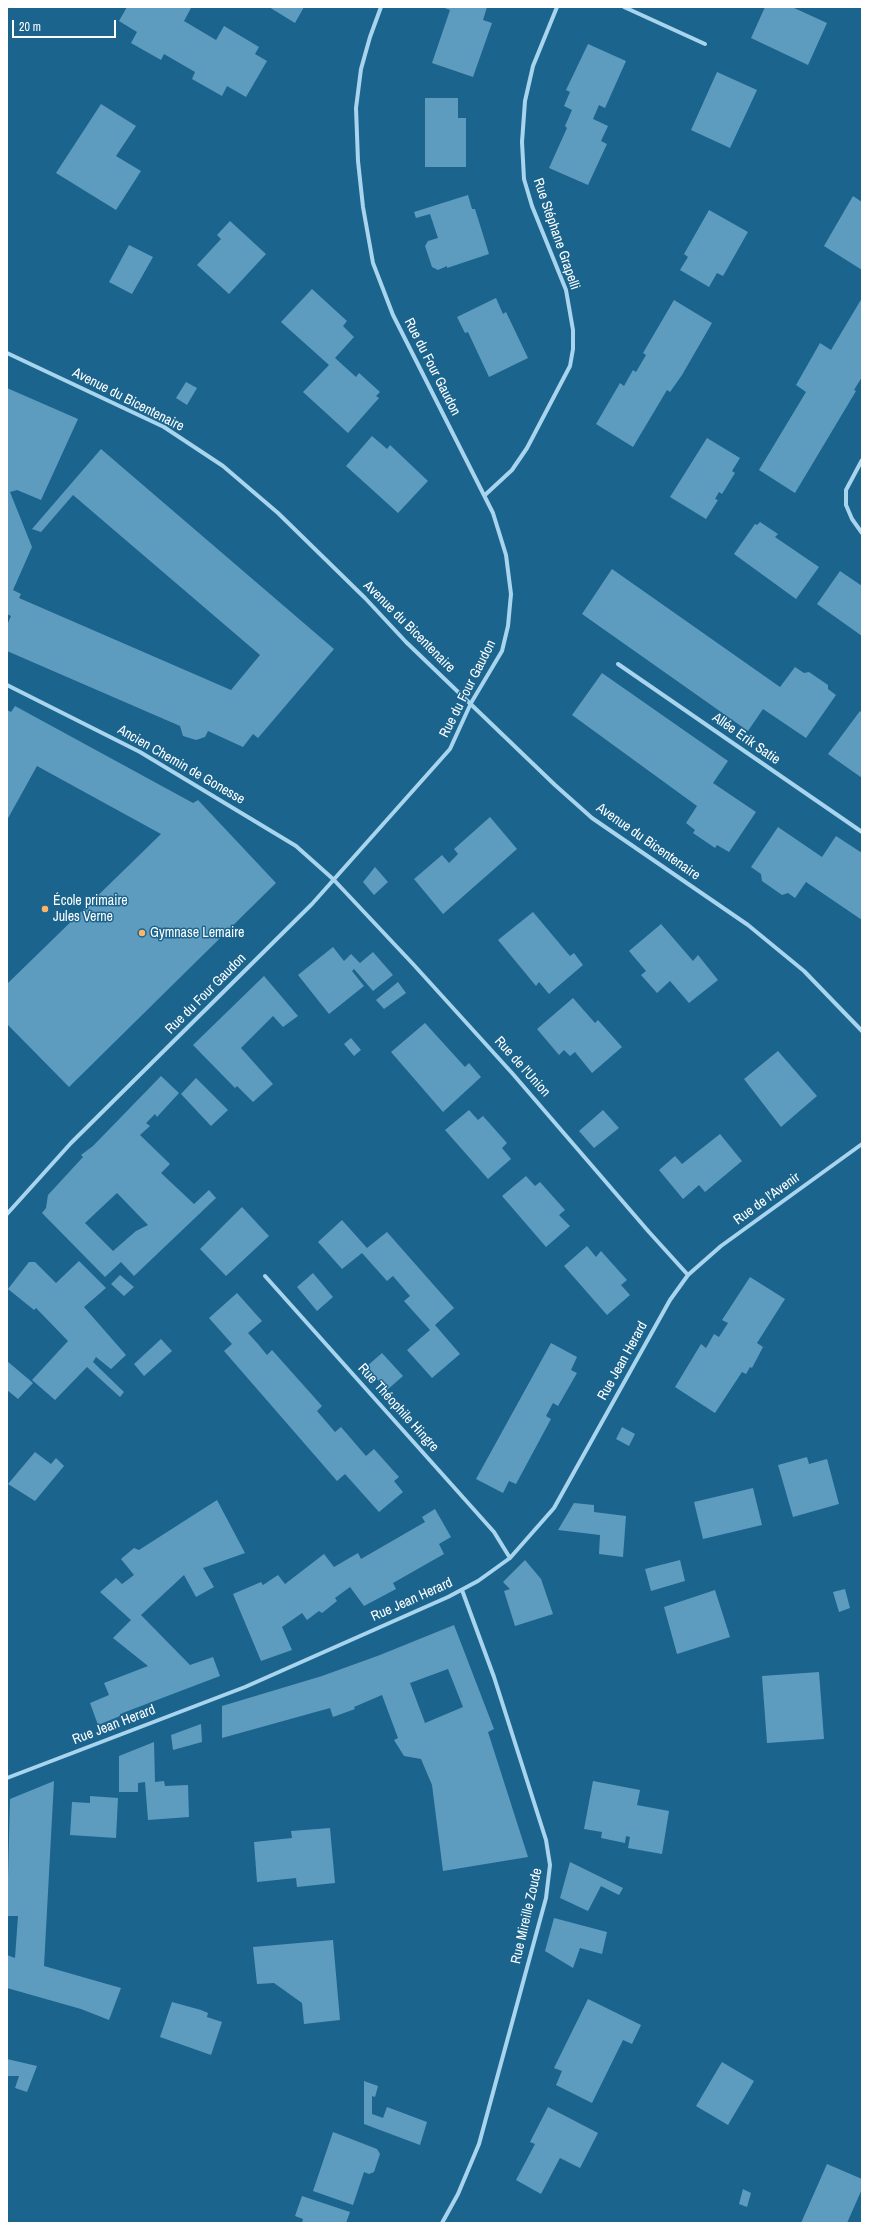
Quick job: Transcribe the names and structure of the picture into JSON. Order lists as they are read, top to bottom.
{
  "streets": {
    "street": [
      "Rue Stéphane Grapelli",
      "Rue du Four Gaudon",
      "Avenue du Bicentenaire",
      "Allée Erik Satie",
      "Ancien Chemin de Gonesse",
      "Rue de l'Union",
      "Rue de l'Avenir",
      "Rue Jean Herard",
      "Rue Théophile Hingre",
      "Rue Mireille Zoude"
    ]
  },
  "crossings": [
    ["Rue Stéphane Grapelli", "Rue du Four Gaudon"],
    ["Rue du Four Gaudon", "Avenue du Bicentenaire"],
    ["Rue du Four Gaudon", "Ancien Chemin de Gonesse"],
    ["Rue du Four Gaudon", "Rue de l'Union"],
    ["Ancien Chemin de Gonesse", "Rue de l'Union"],
    ["Rue de l'Union", "Rue de l'Avenir"],
    ["Rue de l'Union", "Rue Jean Herard"],
    ["Rue de l'Avenir", "Rue Jean Herard"],
    ["Rue Jean Herard", "Rue Théophile Hingre"],
    ["Rue Jean Herard", "Rue Mireille Zoude"]
  ],
  "places": ["École primaire Jules Verne", "Gymnase Lemaire"],
  "scale_bar": "20 m"
}
